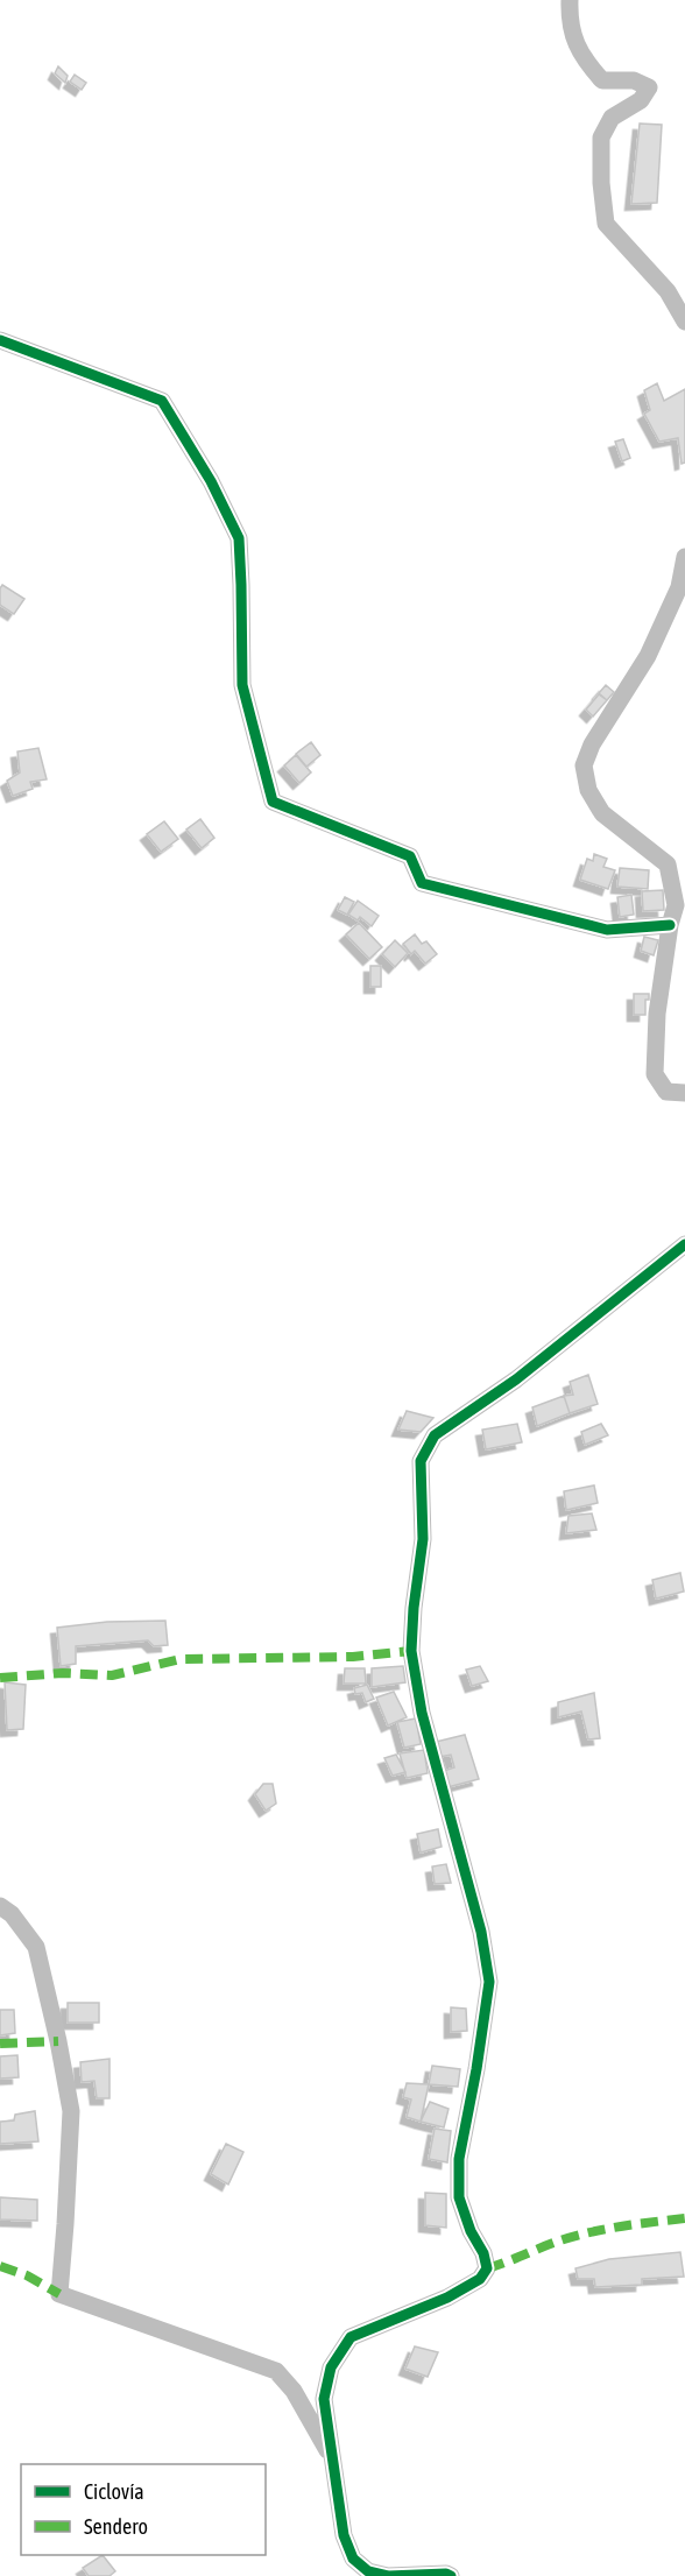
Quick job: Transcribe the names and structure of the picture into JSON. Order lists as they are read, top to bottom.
{
  "legend": ["Ciclovía", "Sendero"]
}
